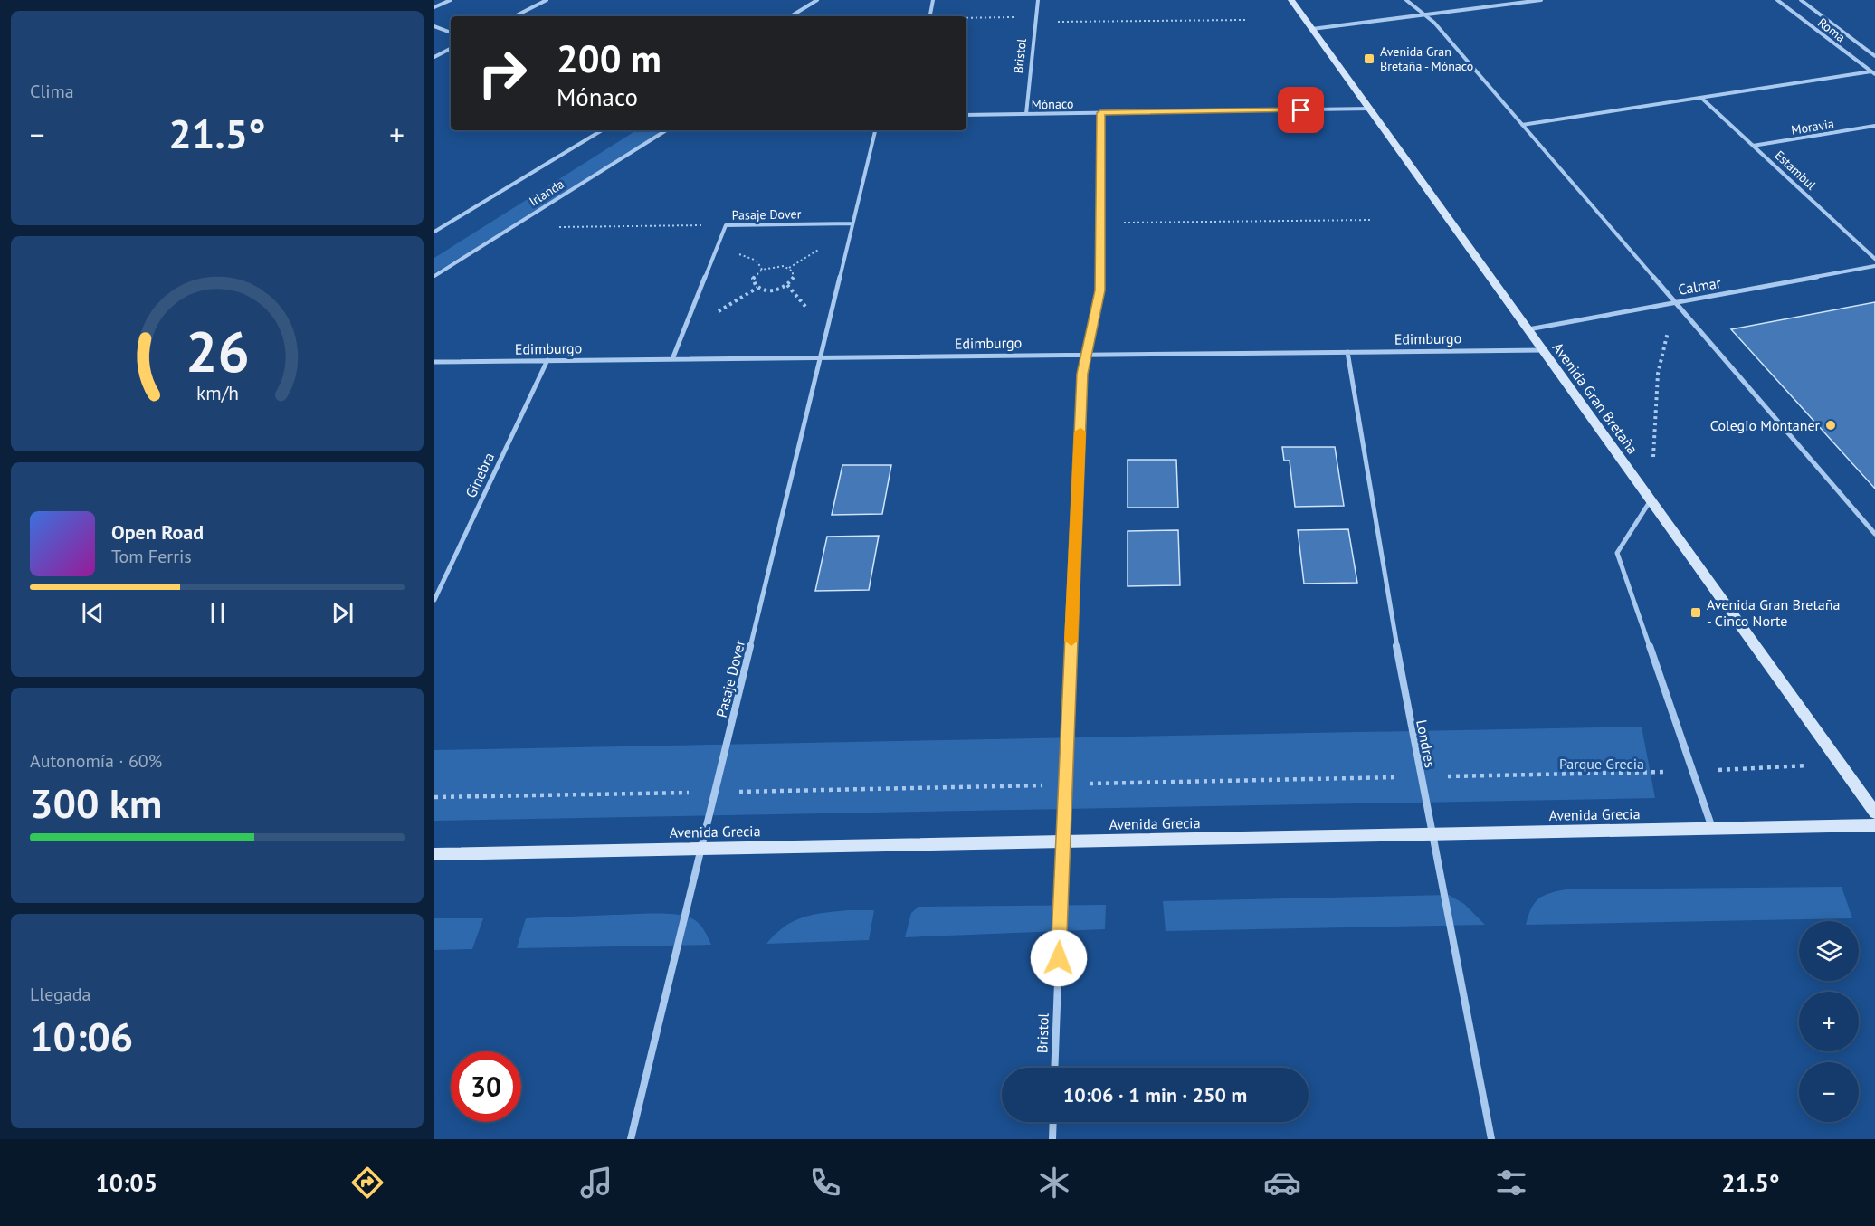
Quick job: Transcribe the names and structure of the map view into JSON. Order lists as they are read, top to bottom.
{
  "streets": {
    "main road": ["Avenida Gran Bretaña", "Avenida Grecia"],
    "street": [
      "Roma",
      "Bristol",
      "Mónaco",
      "Moravia",
      "Estambul",
      "Irlanda",
      "Pasaje Dover",
      "Calmar",
      "Edimburgo",
      "Ginebra",
      "Londres"
    ]
  },
  "crossings": [
    ["Bristol", "Mónaco"],
    ["Bristol", "Edimburgo"],
    ["Bristol", "Avenida Grecia"],
    ["Mónaco", "Avenida Gran Bretaña"],
    ["Moravia", "Estambul"],
    ["Pasaje Dover", "Edimburgo"],
    ["Pasaje Dover", "Avenida Grecia"],
    ["Calmar", "Avenida Gran Bretaña"],
    ["Edimburgo", "Avenida Gran Bretaña"],
    ["Edimburgo", "Ginebra"],
    ["Edimburgo", "Londres"],
    ["Londres", "Avenida Grecia"]
  ],
  "parks": ["Parque Grecia"],
  "places": {
    "transit": ["Avenida Gran Bretaña - Mónaco", "Avenida Gran Bretaña - Cinco Norte"],
    "other": ["Colegio Montaner"]
  },
  "page": {
    "tile": [
      "Clima",
      ["Autonomía · 60%", "300 km"],
      ["Llegada", "10:06"]
    ],
    "turn": ["200 m", "Mónaco"],
    "heat": ["−", "21.5°", "+"],
    "song": ["Open Road", "Tom Ferris"],
    "map_buttons": ["+", "−"],
    "limit": "30",
    "trip": "10:06 · 1 min · 250 m",
    "tabs": ["10:05", "21.5°"],
    "gauge": ["26", "km/h"]
  }
}
